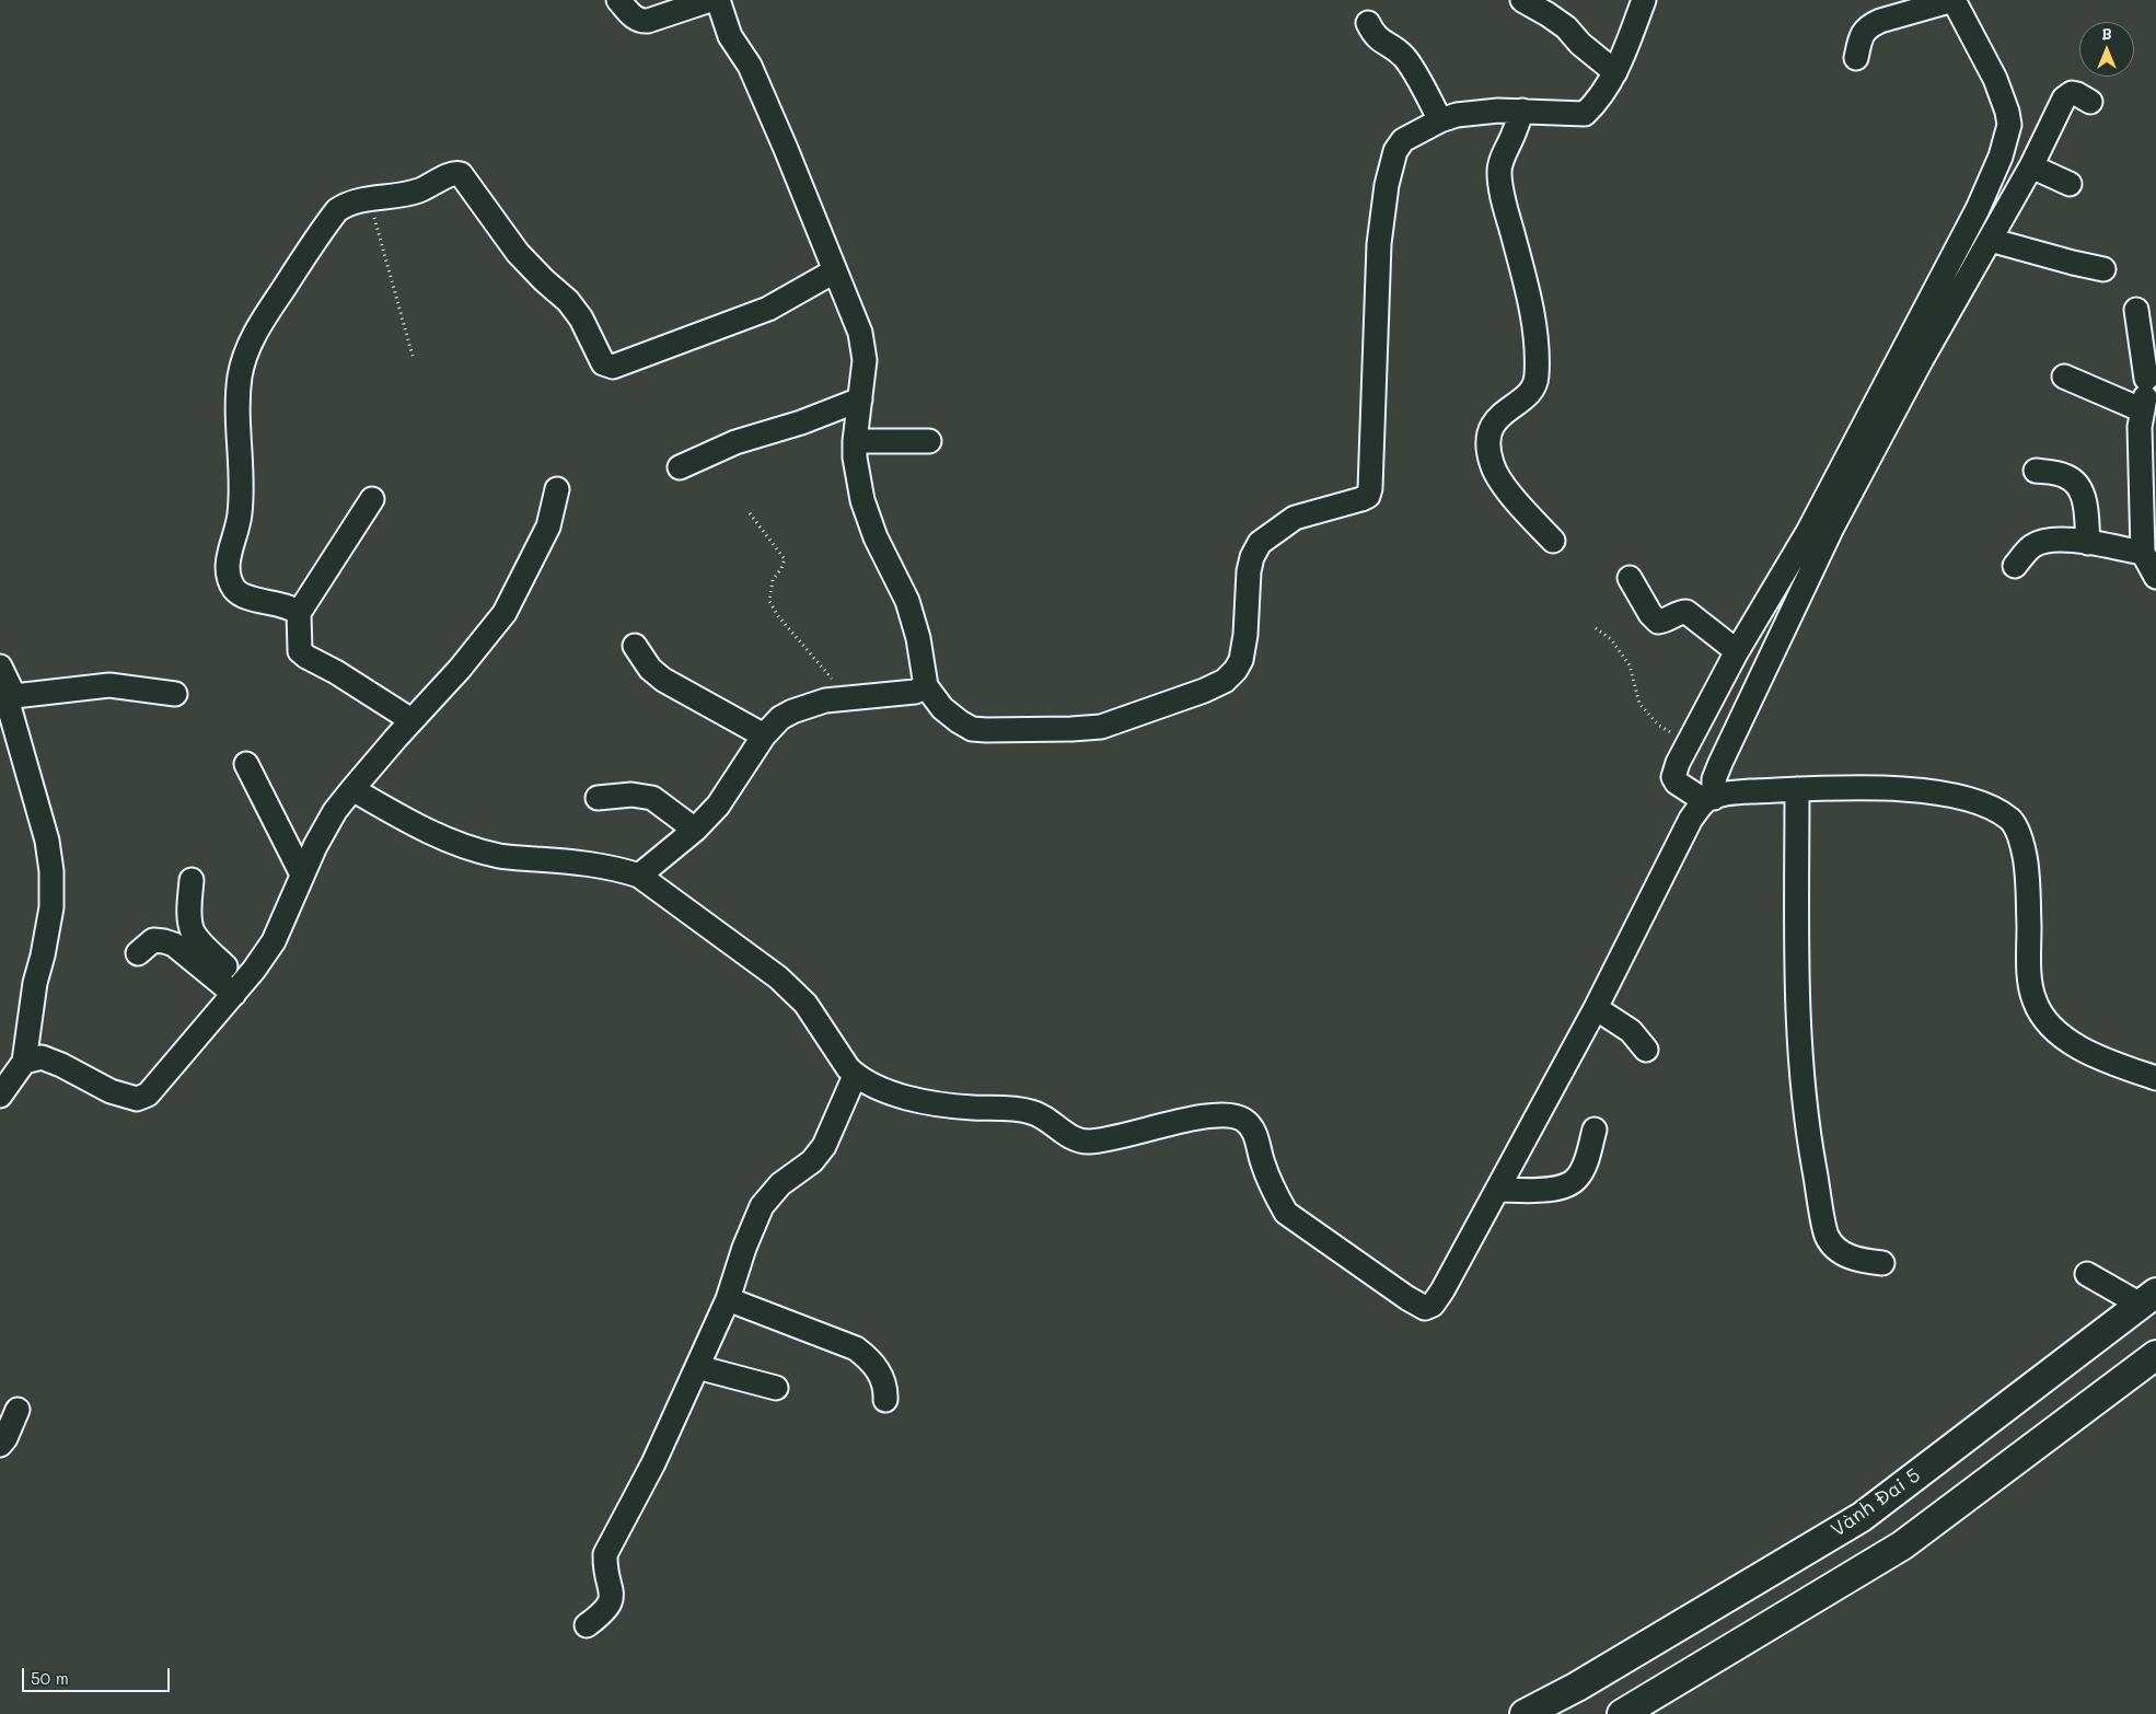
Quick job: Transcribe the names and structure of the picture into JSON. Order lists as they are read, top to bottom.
{
  "streets": {
    "main road": ["Vành Đai 5"]
  },
  "scale_bar": "50 m",
  "north": "top"
}
